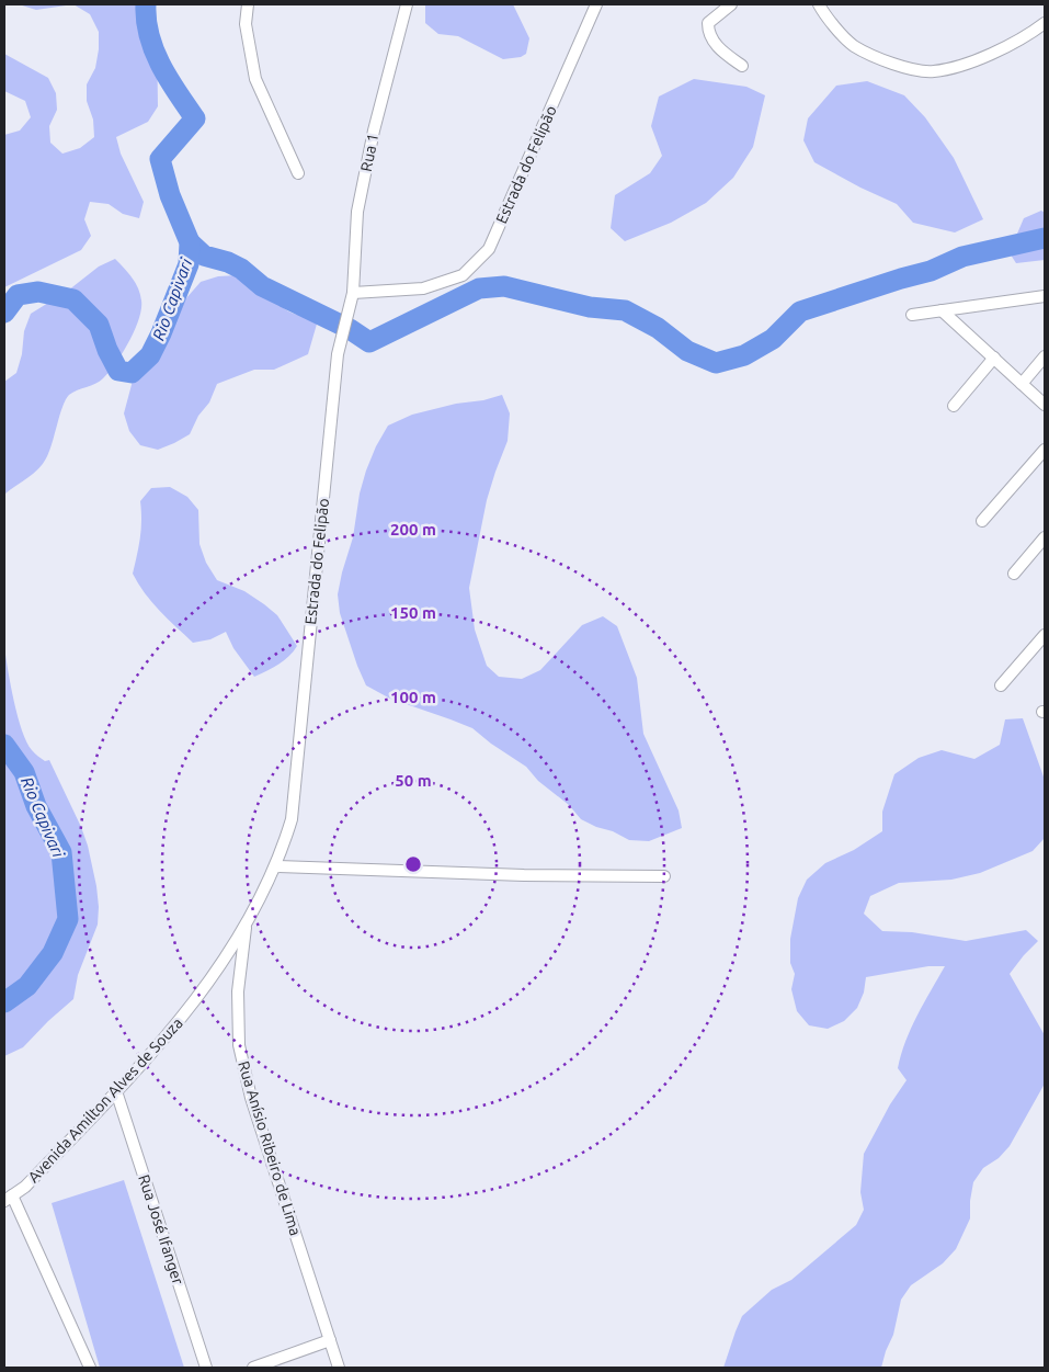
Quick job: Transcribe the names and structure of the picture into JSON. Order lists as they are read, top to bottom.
{
  "streets": {
    "street": [
      "Rua 1",
      "Estrada do Felipão",
      "Avenida Amilton Alves de Souza",
      "Rua Anísio Ribeiro de Lima",
      "Rua José Ifanger"
    ]
  },
  "crossings": [
    ["Rua 1", "Estrada do Felipão"],
    ["Estrada do Felipão", "Avenida Amilton Alves de Souza"],
    ["Avenida Amilton Alves de Souza", "Rua Anísio Ribeiro de Lima"],
    ["Avenida Amilton Alves de Souza", "Rua José Ifanger"]
  ],
  "water": ["Rio Capivari"],
  "rings": [
    "200 m",
    "150 m",
    "100 m",
    "50 m"
  ]
}
